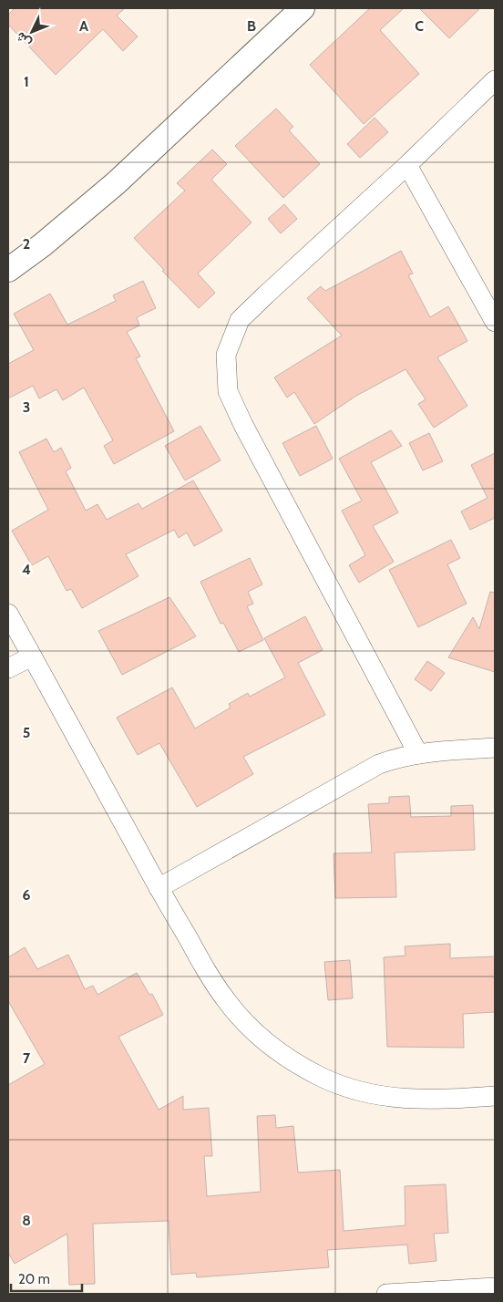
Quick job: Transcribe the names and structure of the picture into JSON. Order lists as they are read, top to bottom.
{
  "scale_bar": "20 m",
  "north": "bottom left",
  "grid": {
    "columns": ["A", "B", "C"],
    "rows": [
      "1",
      "2",
      "3",
      "4",
      "5",
      "6",
      "7",
      "8"
    ]
  }
}
